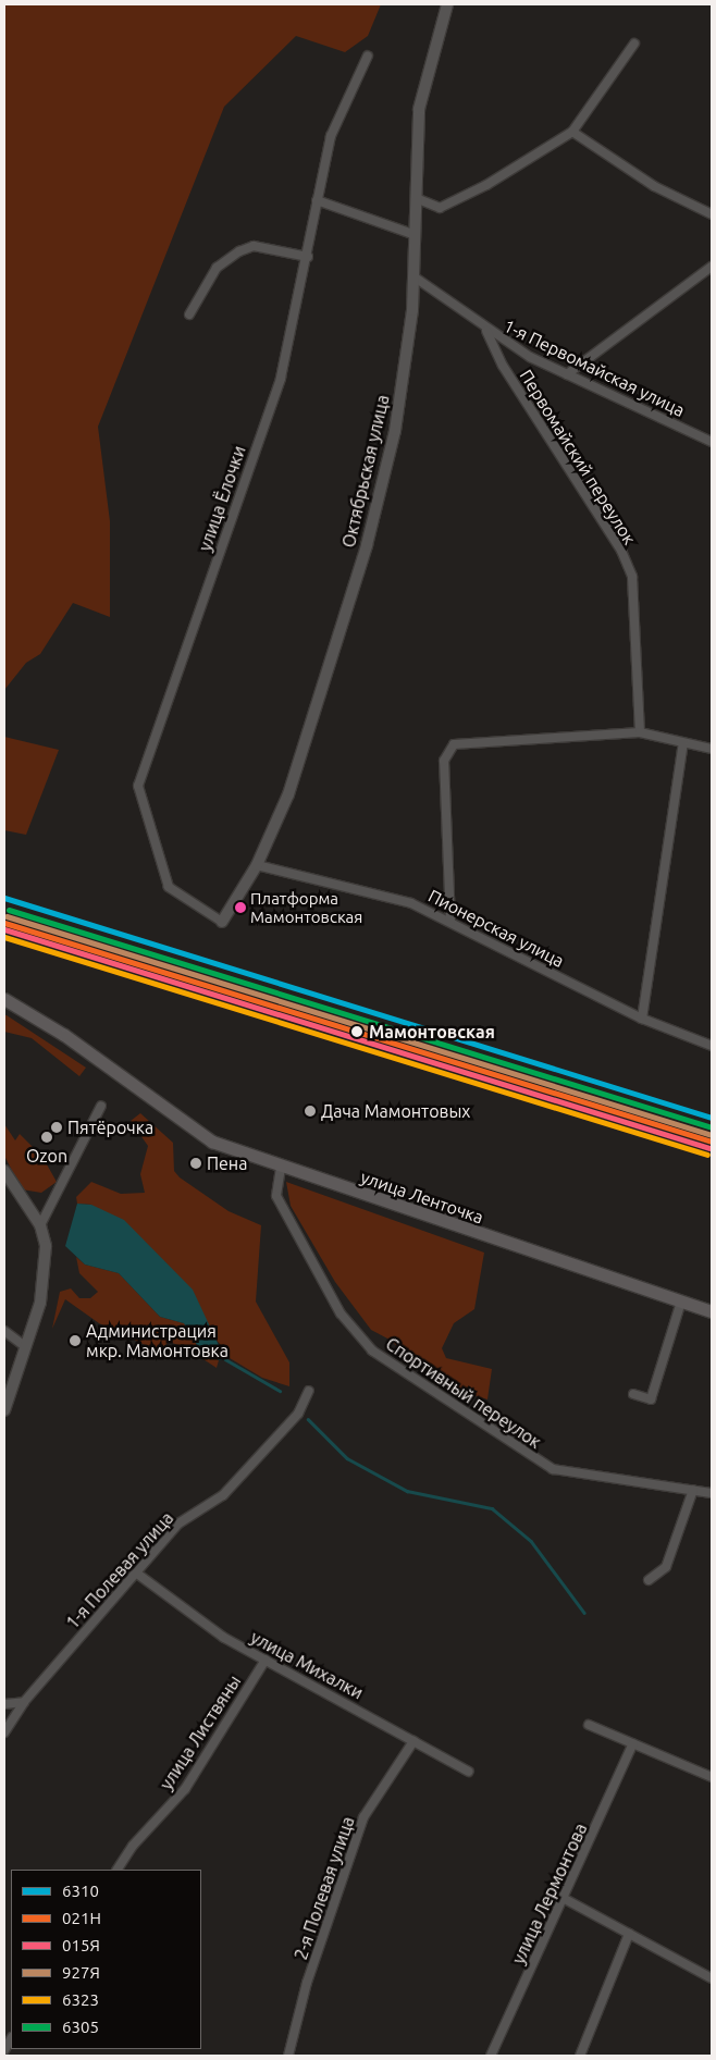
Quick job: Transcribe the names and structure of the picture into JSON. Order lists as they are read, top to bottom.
{
  "streets": {
    "main road": ["улица Ленточка"],
    "street": [
      "1-я Первомайская улица",
      "Первомайский переулок",
      "Октябрьская улица",
      "улица Ёлочки",
      "Пионерская улица",
      "Спортивный переулок",
      "1-я Полевая улица",
      "улица Михалки",
      "улица Листвяны",
      "2-я Полевая улица",
      "улица Лермонтова"
    ]
  },
  "crossings": [
    ["1-я Первомайская улица", "Первомайский переулок"],
    ["1-я Первомайская улица", "Октябрьская улица"],
    ["Октябрьская улица", "улица Ёлочки"],
    ["Октябрьская улица", "Пионерская улица"],
    ["улица Ленточка", "Спортивный переулок"],
    ["1-я Полевая улица", "улица Михалки"],
    ["улица Михалки", "улица Листвяны"],
    ["улица Михалки", "2-я Полевая улица"]
  ],
  "places": [
    "Платформа Мамонтовская",
    "Мамонтовская",
    "Дача Мамонтовых",
    "Пятёрочка",
    "Ozon",
    "Пена",
    "Администрация мкр. Мамонтовка"
  ],
  "lines": [
    "transit line 6310",
    "transit line 6305",
    "transit line 927Я",
    "transit line 021Н",
    "transit line 015Я",
    "transit line 6323"
  ],
  "legend": [
    "6310",
    "021Н",
    "015Я",
    "927Я",
    "6323",
    "6305"
  ]
}
